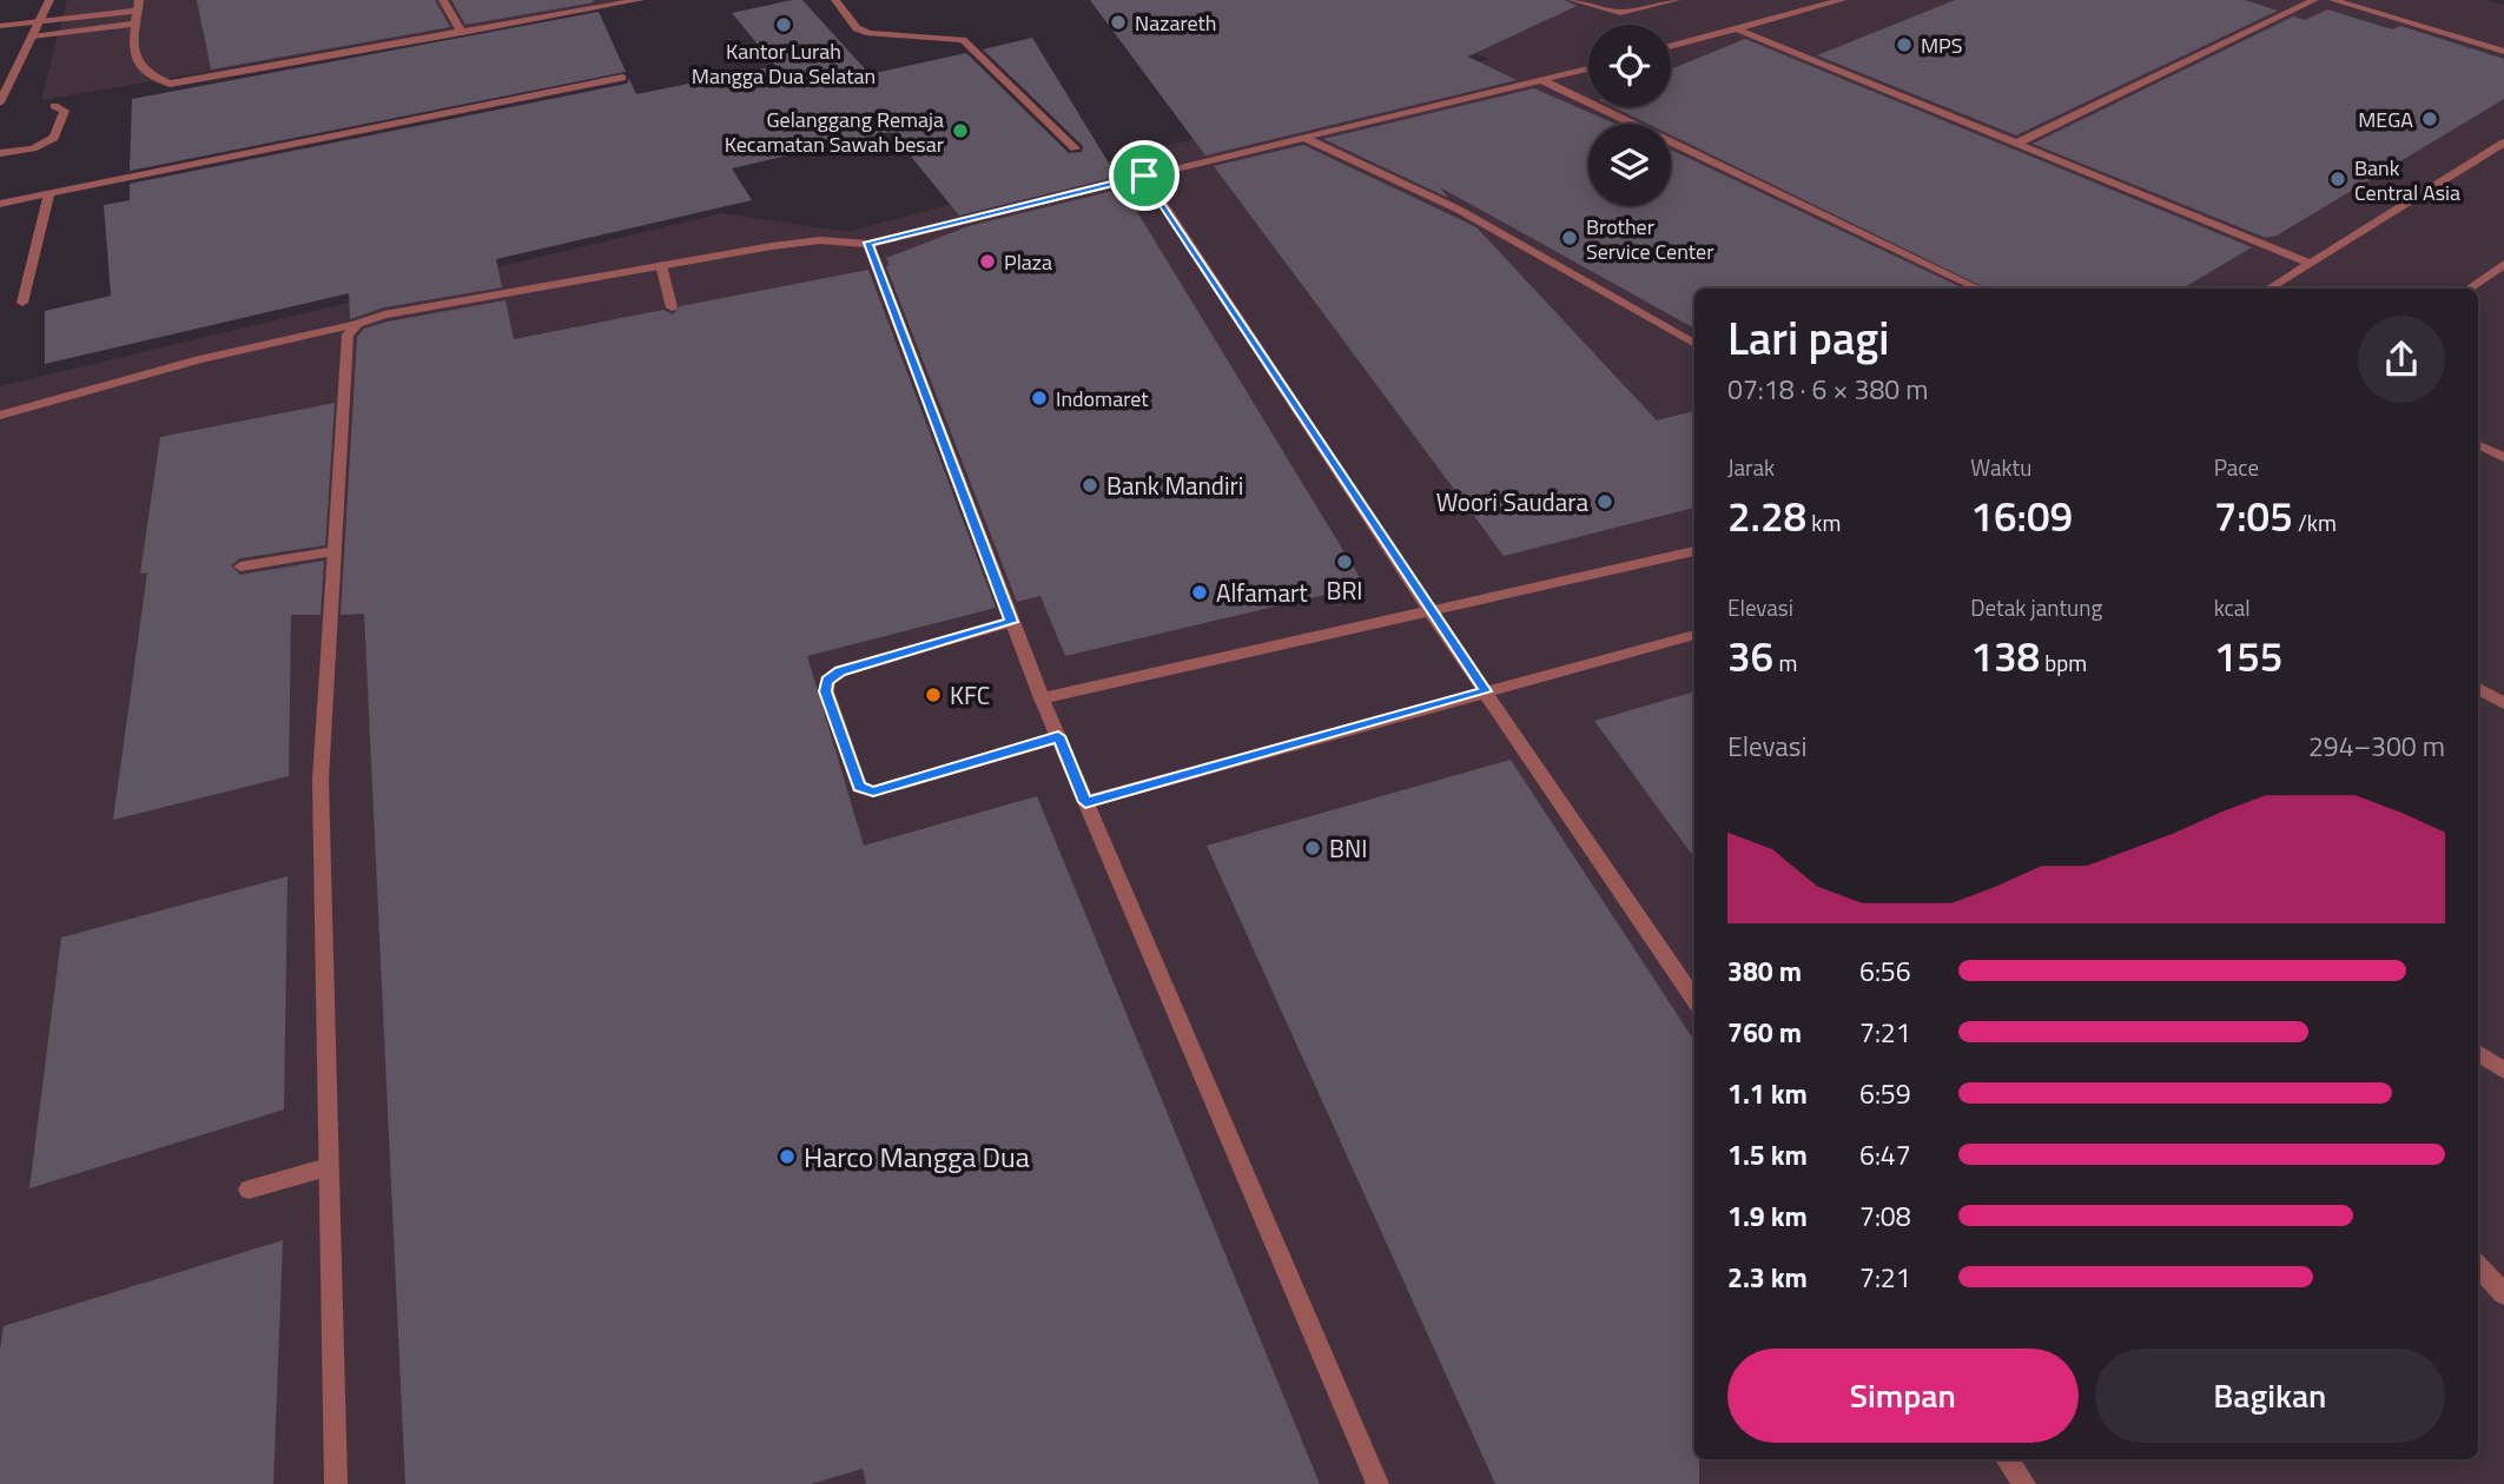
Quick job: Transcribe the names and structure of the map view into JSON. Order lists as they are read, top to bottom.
{
  "places": [
    "Nazareth",
    "Kantor Lurah Mangga Dua Selatan",
    "MPS",
    "MEGA",
    "Gelanggang Remaja Kecamatan Sawah besar",
    "Bank Central Asia",
    "Brother Service Center",
    "Plaza",
    "Indomaret",
    "Bank Mandiri",
    "Woori Saudara",
    "BRI",
    "Alfamart",
    "KFC",
    "BNI",
    "Harco Mangga Dua"
  ],
  "page": {
    "heading": ["Lari pagi", "07:18 · 6 × 380 m"],
    "stats": [
      ["Jarak", "2.28 km"],
      ["Waktu", "16:09"],
      ["Pace", "7:05 /km"],
      ["Elevasi", "36 m"],
      ["Detak jantung", "138 bpm"],
      ["kcal", "155"]
    ],
    "chart": ["Elevasi", "294–300 m"],
    "list": [
      {
        "name": "380 m",
        "note": "6:56"
      },
      {
        "name": "760 m",
        "note": "7:21"
      },
      {
        "name": "1.1 km",
        "note": "6:59"
      },
      {
        "name": "1.5 km",
        "note": "6:47"
      },
      {
        "name": "1.9 km",
        "note": "7:08"
      },
      {
        "name": "2.3 km",
        "note": "7:21"
      }
    ],
    "buttons": ["Simpan", "Bagikan"]
  }
}
